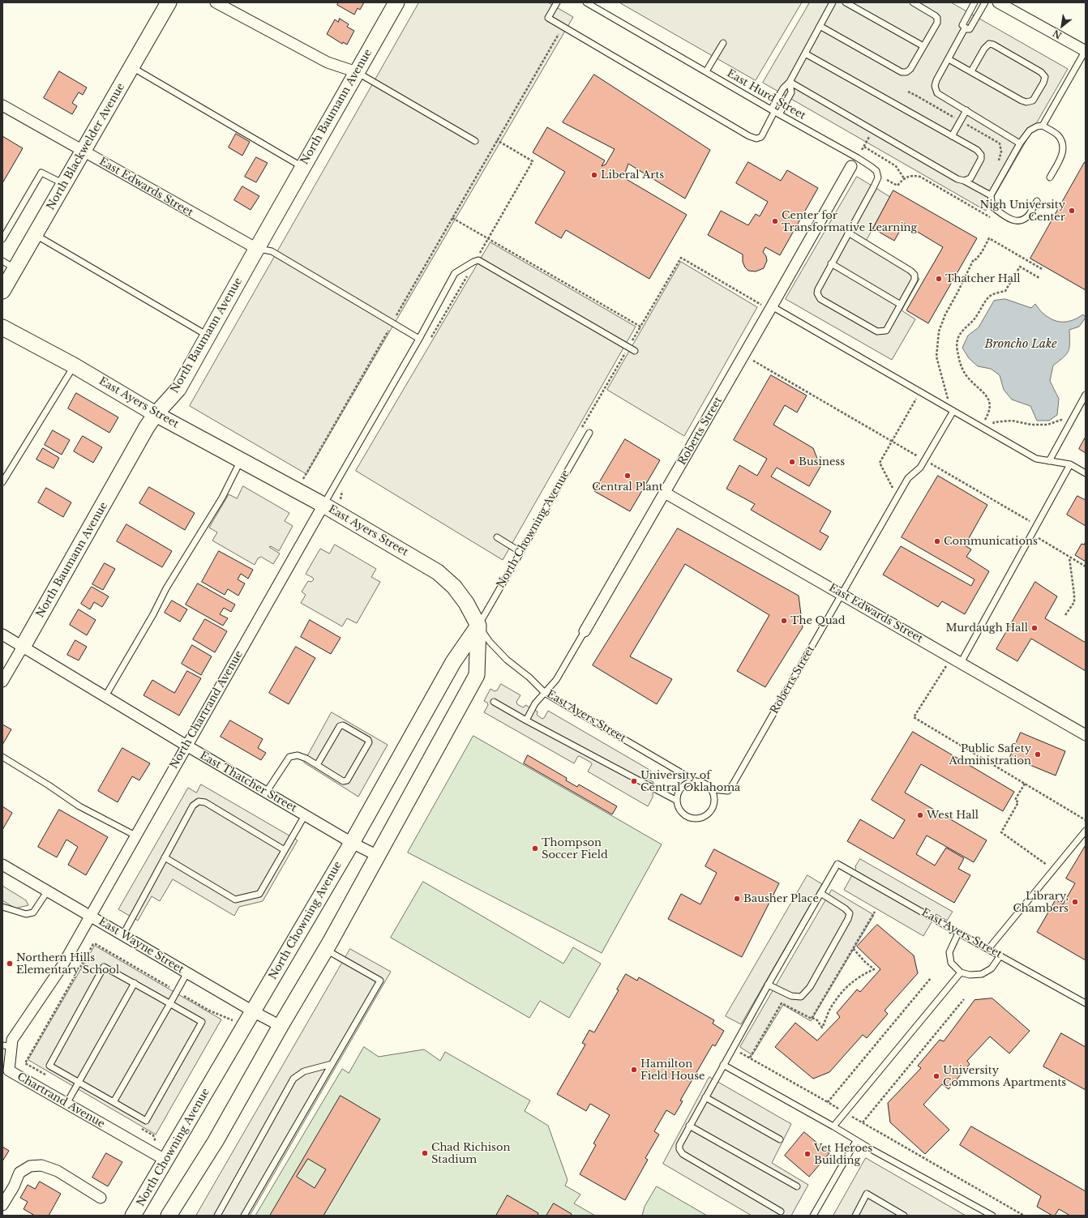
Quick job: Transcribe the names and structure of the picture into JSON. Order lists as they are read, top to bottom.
{
  "streets": {
    "street": [
      "North Baumann Avenue",
      "North Blackwelder Avenue",
      "East Edwards Street",
      "East Ayers Street",
      "Roberts Street",
      "North Chowning Avenue",
      "North Chartrand Avenue",
      "East Thatcher Street",
      "East Wayne Street",
      "Chartrand Avenue"
    ],
    "lane": ["East Hurd Street"]
  },
  "crossings": [
    ["North Baumann Avenue", "East Edwards Street"],
    ["North Baumann Avenue", "East Ayers Street"],
    ["North Baumann Avenue", "East Thatcher Street"],
    ["North Blackwelder Avenue", "East Edwards Street"],
    ["East Edwards Street", "Roberts Street"],
    ["East Ayers Street", "Roberts Street"],
    ["East Ayers Street", "North Chowning Avenue"],
    ["East Ayers Street", "North Chartrand Avenue"],
    ["North Chowning Avenue", "East Thatcher Street"],
    ["North Chowning Avenue", "East Wayne Street"],
    ["North Chowning Avenue", "Chartrand Avenue"],
    ["North Chartrand Avenue", "East Thatcher Street"],
    ["North Chartrand Avenue", "East Wayne Street"],
    ["North Chartrand Avenue", "Chartrand Avenue"],
    ["East Wayne Street", "Chartrand Avenue"]
  ],
  "water": ["Broncho Lake"],
  "places": [
    "Liberal Arts",
    "Nigh University Center",
    "Center for Transformative Learning",
    "Thatcher Hall",
    "Business",
    "Central Plant",
    "Communications",
    "The Quad",
    "Murdaugh Hall",
    "Public Safety Administration",
    "University of Central Oklahoma",
    "West Hall",
    "Thompson Soccer Field",
    "Bausher Place",
    "Library, Chambers",
    "Northern Hills Elementary School",
    "Hamilton Field House",
    "University Commons Apartments",
    "Chad Richison Stadium",
    "Vet Heroes Building"
  ],
  "north": "bottom left"
}
